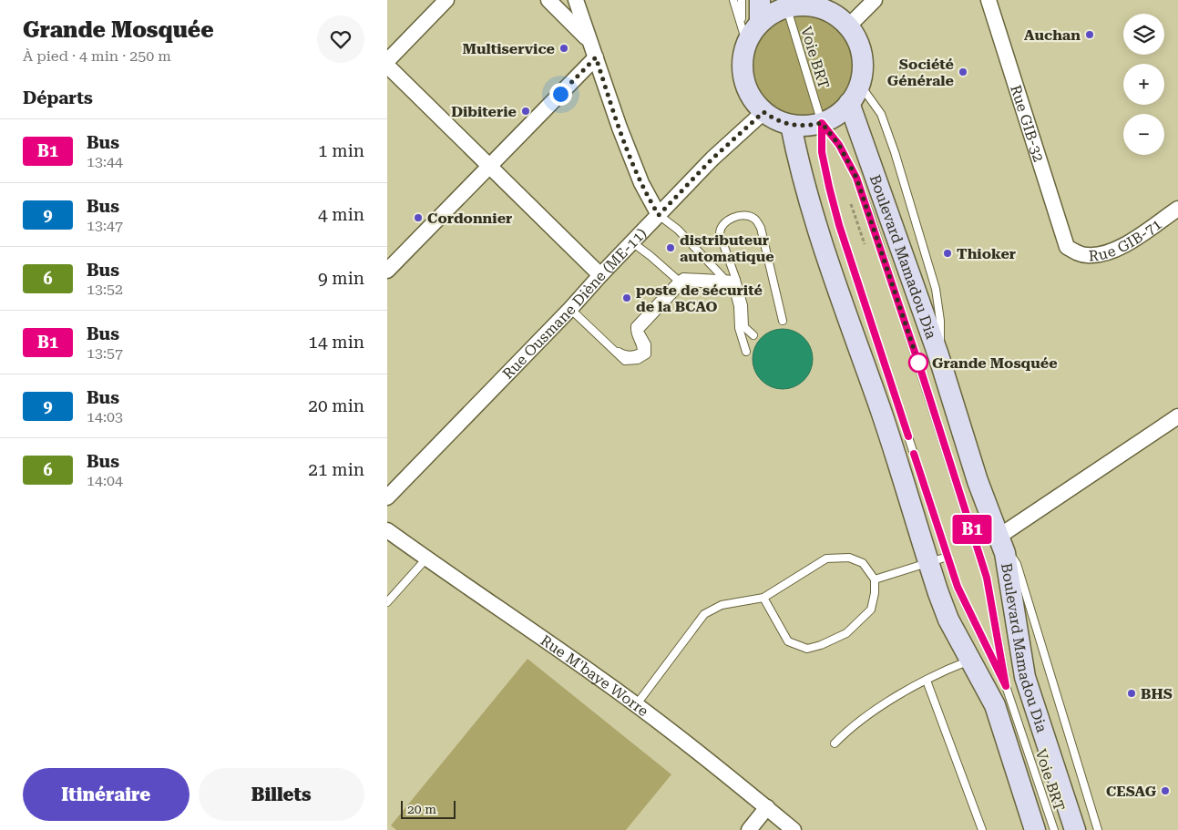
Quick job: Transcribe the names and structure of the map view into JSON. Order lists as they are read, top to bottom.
{
  "streets": {
    "street": [
      "Rue GIB-32",
      "Rue GIB-71",
      "Boulevard Mamadou Dia",
      "Rue Ousmane Diène (ME-11)",
      "Rue M'baye Worre"
    ],
    "lane": ["Voie BRT"]
  },
  "crossings": [
    ["Rue GIB-32", "Rue GIB-71"]
  ],
  "places": [
    "Auchan",
    "Multiservice",
    "Société Générale",
    "Dibiterie",
    "Cordonnier",
    "distributeur automatique",
    "Thioker",
    "poste de sécurité de la BCAO",
    "Grande Mosquée",
    "BHS",
    "CESAG"
  ],
  "lines": ["bus line B1"],
  "scale_bar": "20 m",
  "page": {
    "heading": [
      ["Grande Mosquée", "À pied · 4 min · 250 m"],
      "Départs"
    ],
    "on_map": "B1",
    "map_buttons": ["+", "−"],
    "list": [
      {
        "mark": "B1",
        "name": "Bus",
        "note": "13:44",
        "value": "1 min"
      },
      {
        "mark": "9",
        "name": "Bus",
        "note": "13:47",
        "value": "4 min"
      },
      {
        "mark": "6",
        "name": "Bus",
        "note": "13:52",
        "value": "9 min"
      },
      {
        "mark": "B1",
        "name": "Bus",
        "note": "13:57",
        "value": "14 min"
      },
      {
        "mark": "9",
        "name": "Bus",
        "note": "14:03",
        "value": "20 min"
      },
      {
        "mark": "6",
        "name": "Bus",
        "note": "14:04",
        "value": "21 min"
      }
    ],
    "buttons": ["Itinéraire", "Billets"],
    "scale": "20 m"
  }
}
